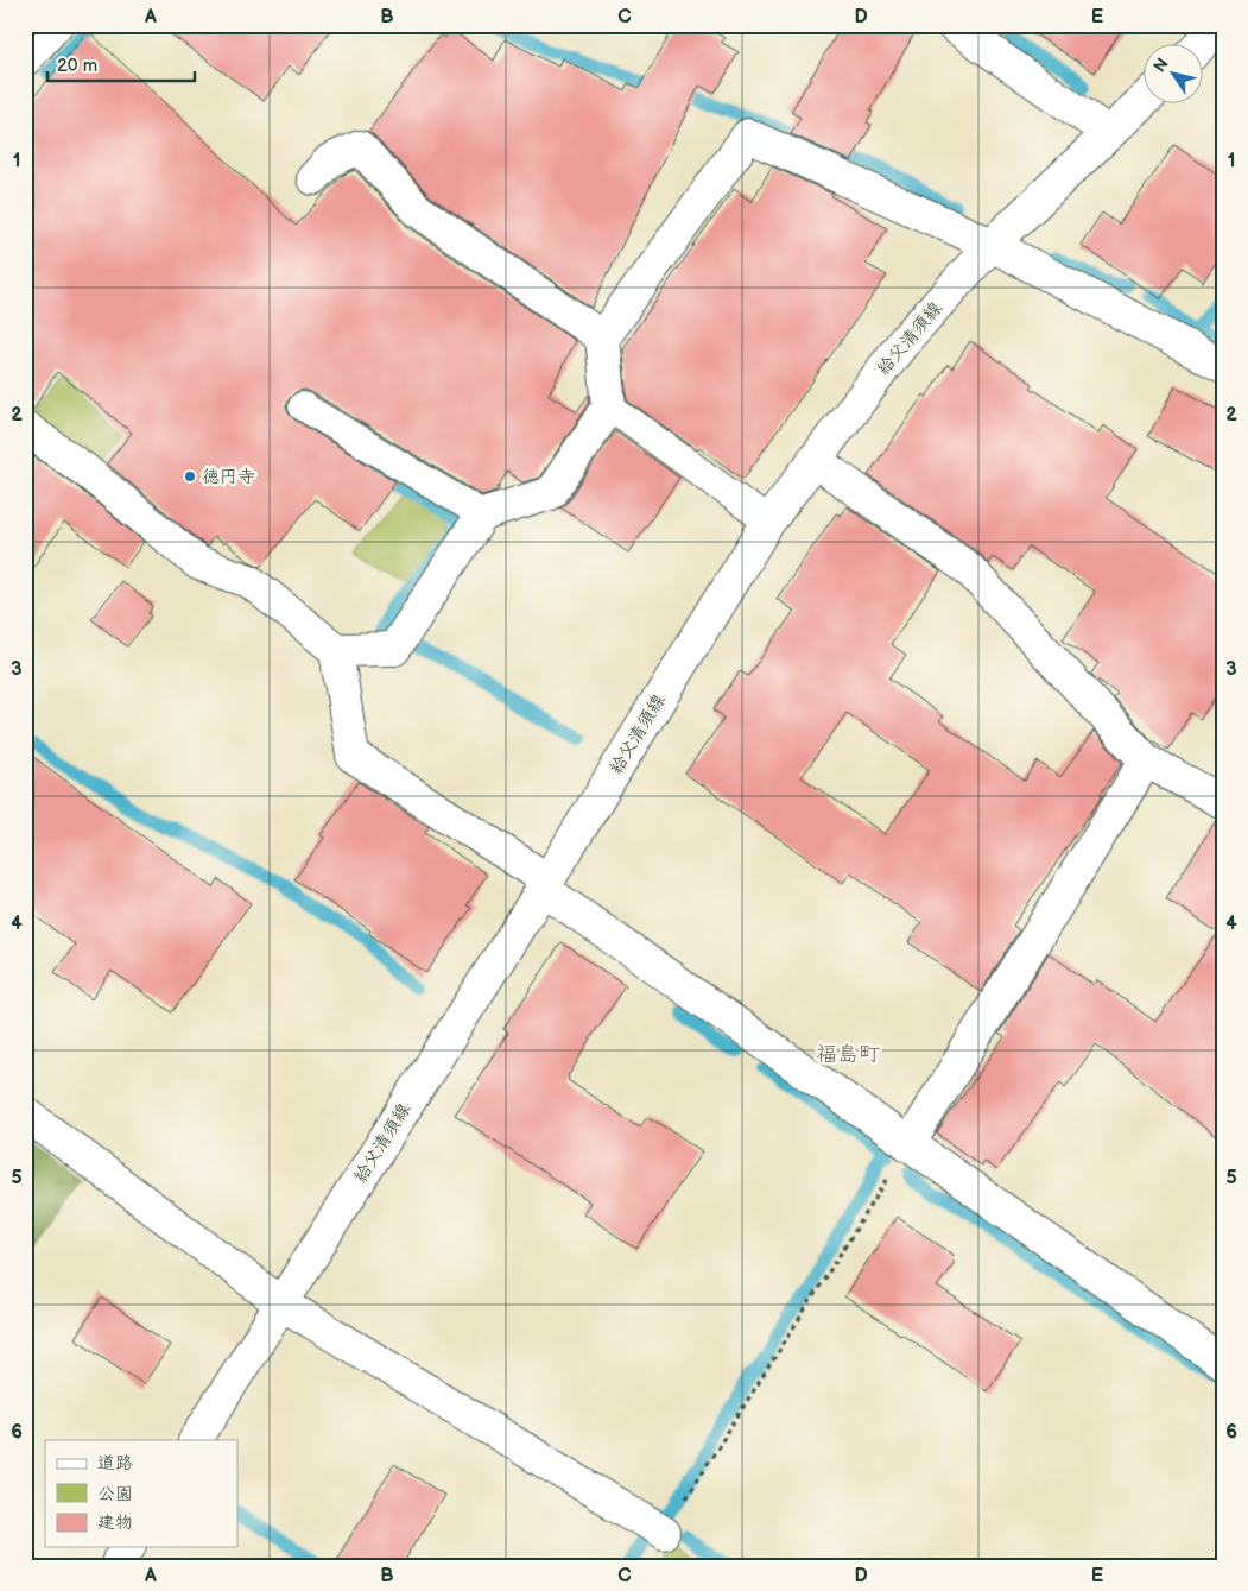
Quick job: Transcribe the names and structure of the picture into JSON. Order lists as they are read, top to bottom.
{
  "streets": {
    "street": ["給父清須線"]
  },
  "districts": ["福島町"],
  "places": ["徳円寺"],
  "legend": ["道路", "公園", "建物"],
  "scale_bar": "20 m",
  "north": "top left",
  "grid": {
    "columns": [
      "A",
      "B",
      "C",
      "D",
      "E"
    ],
    "rows": [
      "1",
      "2",
      "3",
      "4",
      "5",
      "6"
    ]
  }
}
